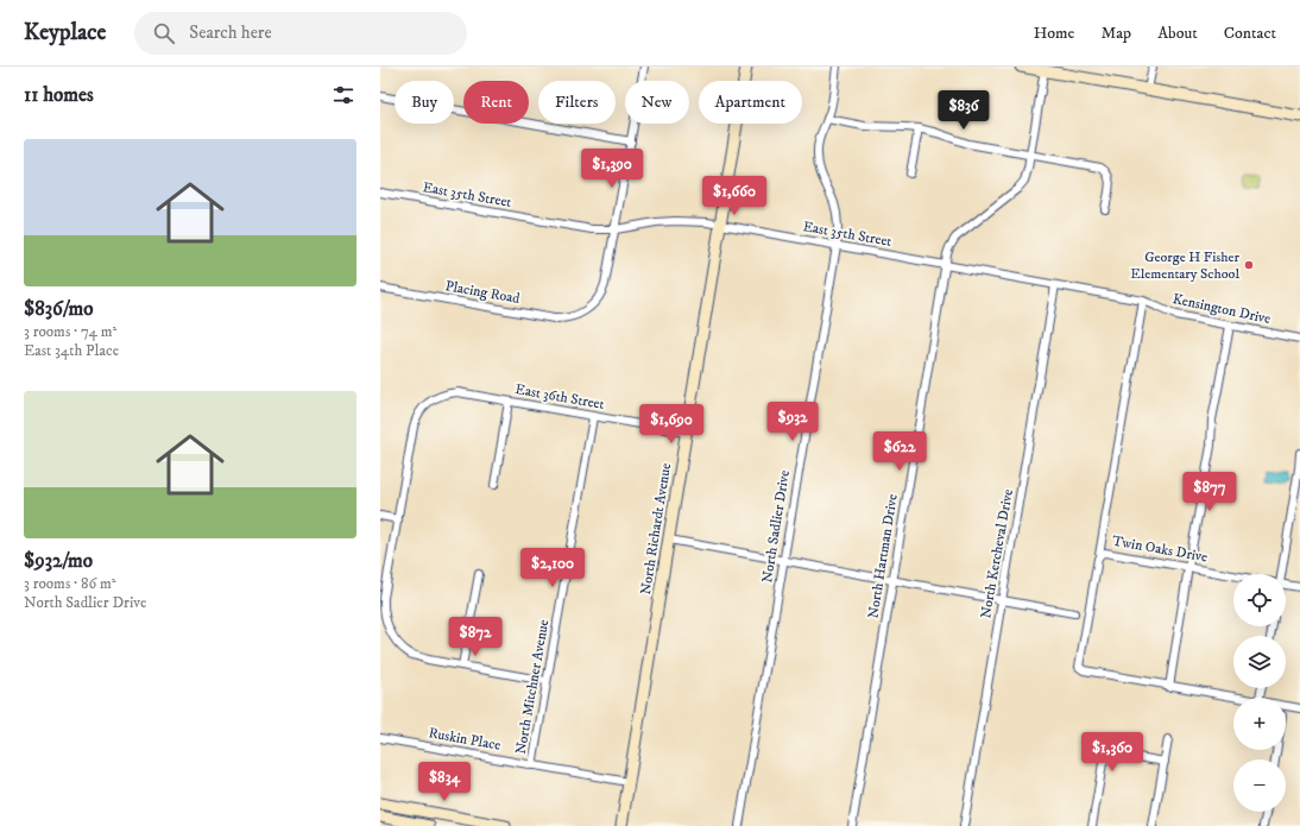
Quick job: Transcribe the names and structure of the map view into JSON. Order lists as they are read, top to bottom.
{
  "streets": {
    "street": [
      "East 35th Street",
      "Placing Road",
      "Kensington Drive",
      "East 36th Street",
      "North Sadlier Drive",
      "North Richardt Avenue",
      "Twin Oaks Drive",
      "North Kercheval Drive",
      "North Hartman Drive",
      "North Mitchner Avenue",
      "Ruskin Place"
    ]
  },
  "crossings": [
    ["East 35th Street", "Placing Road"],
    ["East 35th Street", "Kensington Drive"],
    ["East 35th Street", "North Sadlier Drive"],
    ["East 35th Street", "North Richardt Avenue"],
    ["East 35th Street", "North Kercheval Drive"],
    ["East 35th Street", "North Hartman Drive"],
    ["East 36th Street", "North Richardt Avenue"],
    ["East 36th Street", "North Mitchner Avenue"],
    ["North Richardt Avenue", "Ruskin Place"],
    ["North Mitchner Avenue", "Ruskin Place"]
  ],
  "places": ["George H Fisher Elementary School"],
  "page": {
    "header": "Keyplace",
    "search": "Search here",
    "nav": [
      "Home",
      "Map",
      "About",
      "Contact"
    ],
    "heading": "11 homes",
    "chip": [
      "Buy",
      "Rent",
      "Filters",
      "New",
      "Apartment"
    ],
    "price": [
      "$836",
      "$1,390",
      "$1,660",
      "$932",
      "$1,690",
      "$622",
      "$877",
      "$2,100",
      "$872",
      "$1,360",
      "$834"
    ],
    "list": [
      {
        "name": "$836/mo",
        "note": "3 rooms · 74 m² · East 34th Place"
      },
      {
        "name": "$932/mo",
        "note": "3 rooms · 86 m² · North Sadlier Drive"
      }
    ],
    "map_buttons": ["+", "−"]
  }
}
